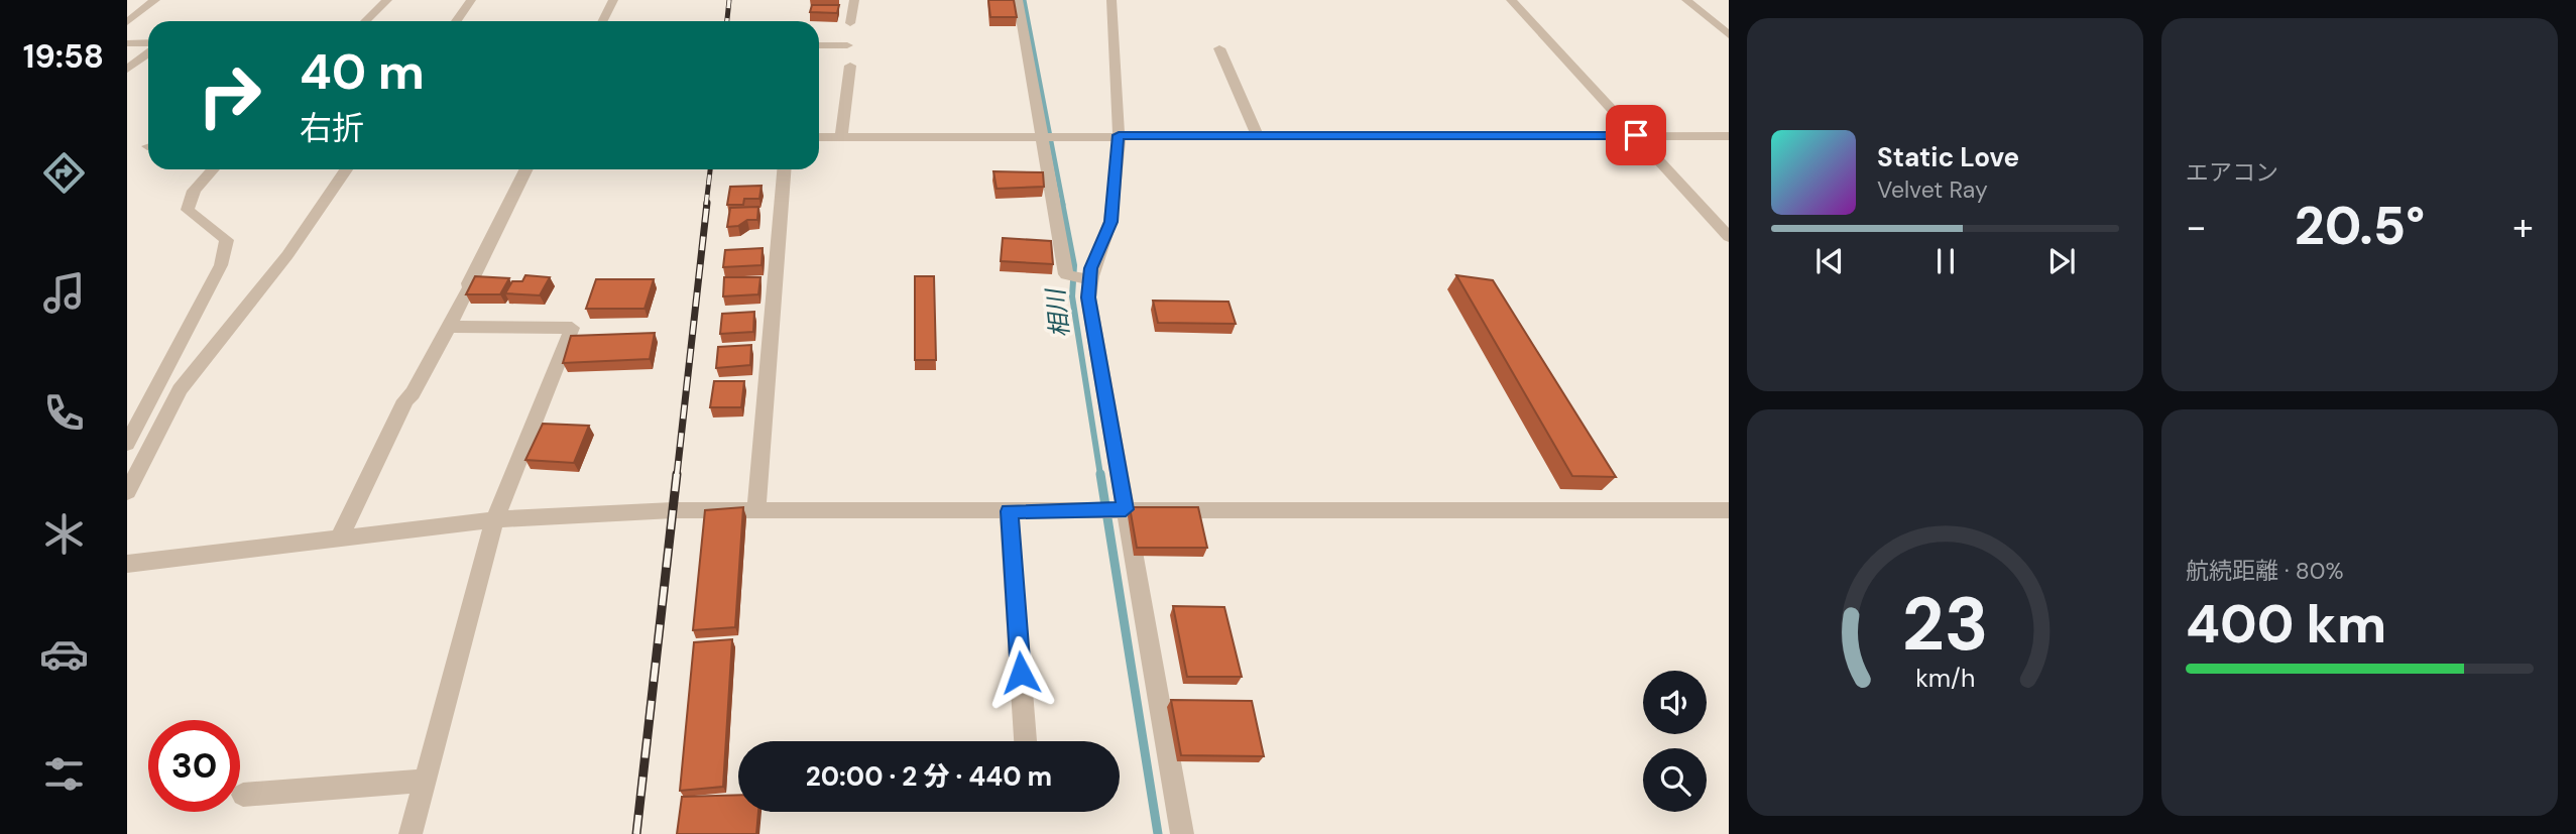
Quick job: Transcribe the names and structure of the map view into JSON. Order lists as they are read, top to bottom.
{
  "water": ["相川"],
  "page": {
    "tabs": "19:58",
    "tile": [
      "エアコン",
      ["航続距離 · 80%", "400 km"]
    ],
    "turn": ["40 m", "右折"],
    "song": ["Static Love", "Velvet Ray"],
    "heat": ["−", "20.5°", "+"],
    "limit": "30",
    "trip": "20:00 · 2 分 · 440 m",
    "gauge": ["23", "km/h"]
  }
}
